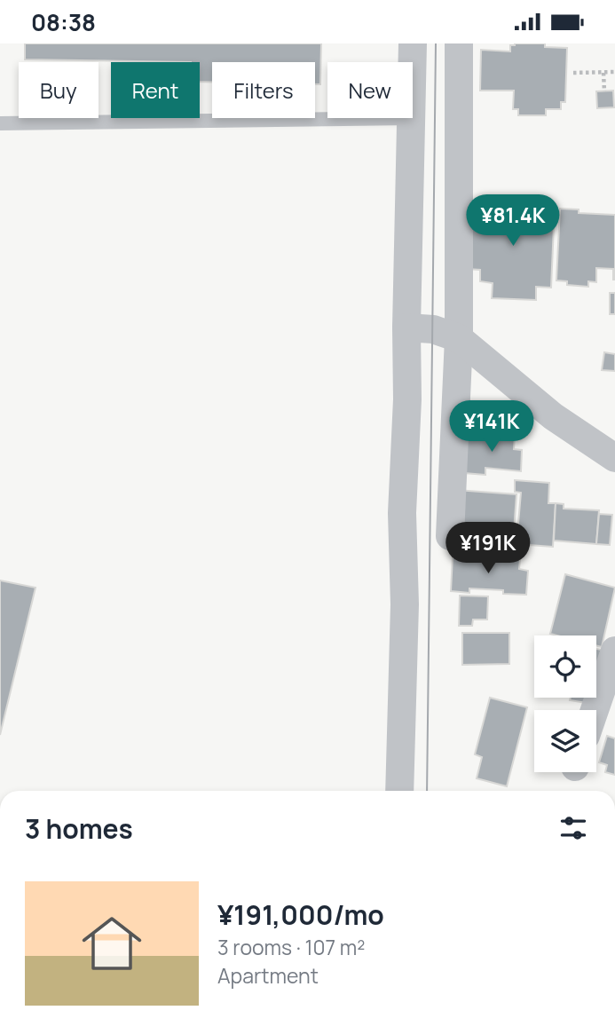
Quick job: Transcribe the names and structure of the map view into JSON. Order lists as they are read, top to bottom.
{
  "page": {
    "status": "08:38",
    "chip": [
      "Buy",
      "Rent",
      "Filters",
      "New"
    ],
    "price": ["¥81.4K", "¥141K", "¥191K"],
    "heading": "3 homes",
    "list": [
      {
        "name": "¥191,000/mo",
        "note": "3 rooms · 107 m² · Apartment"
      }
    ]
  }
}
